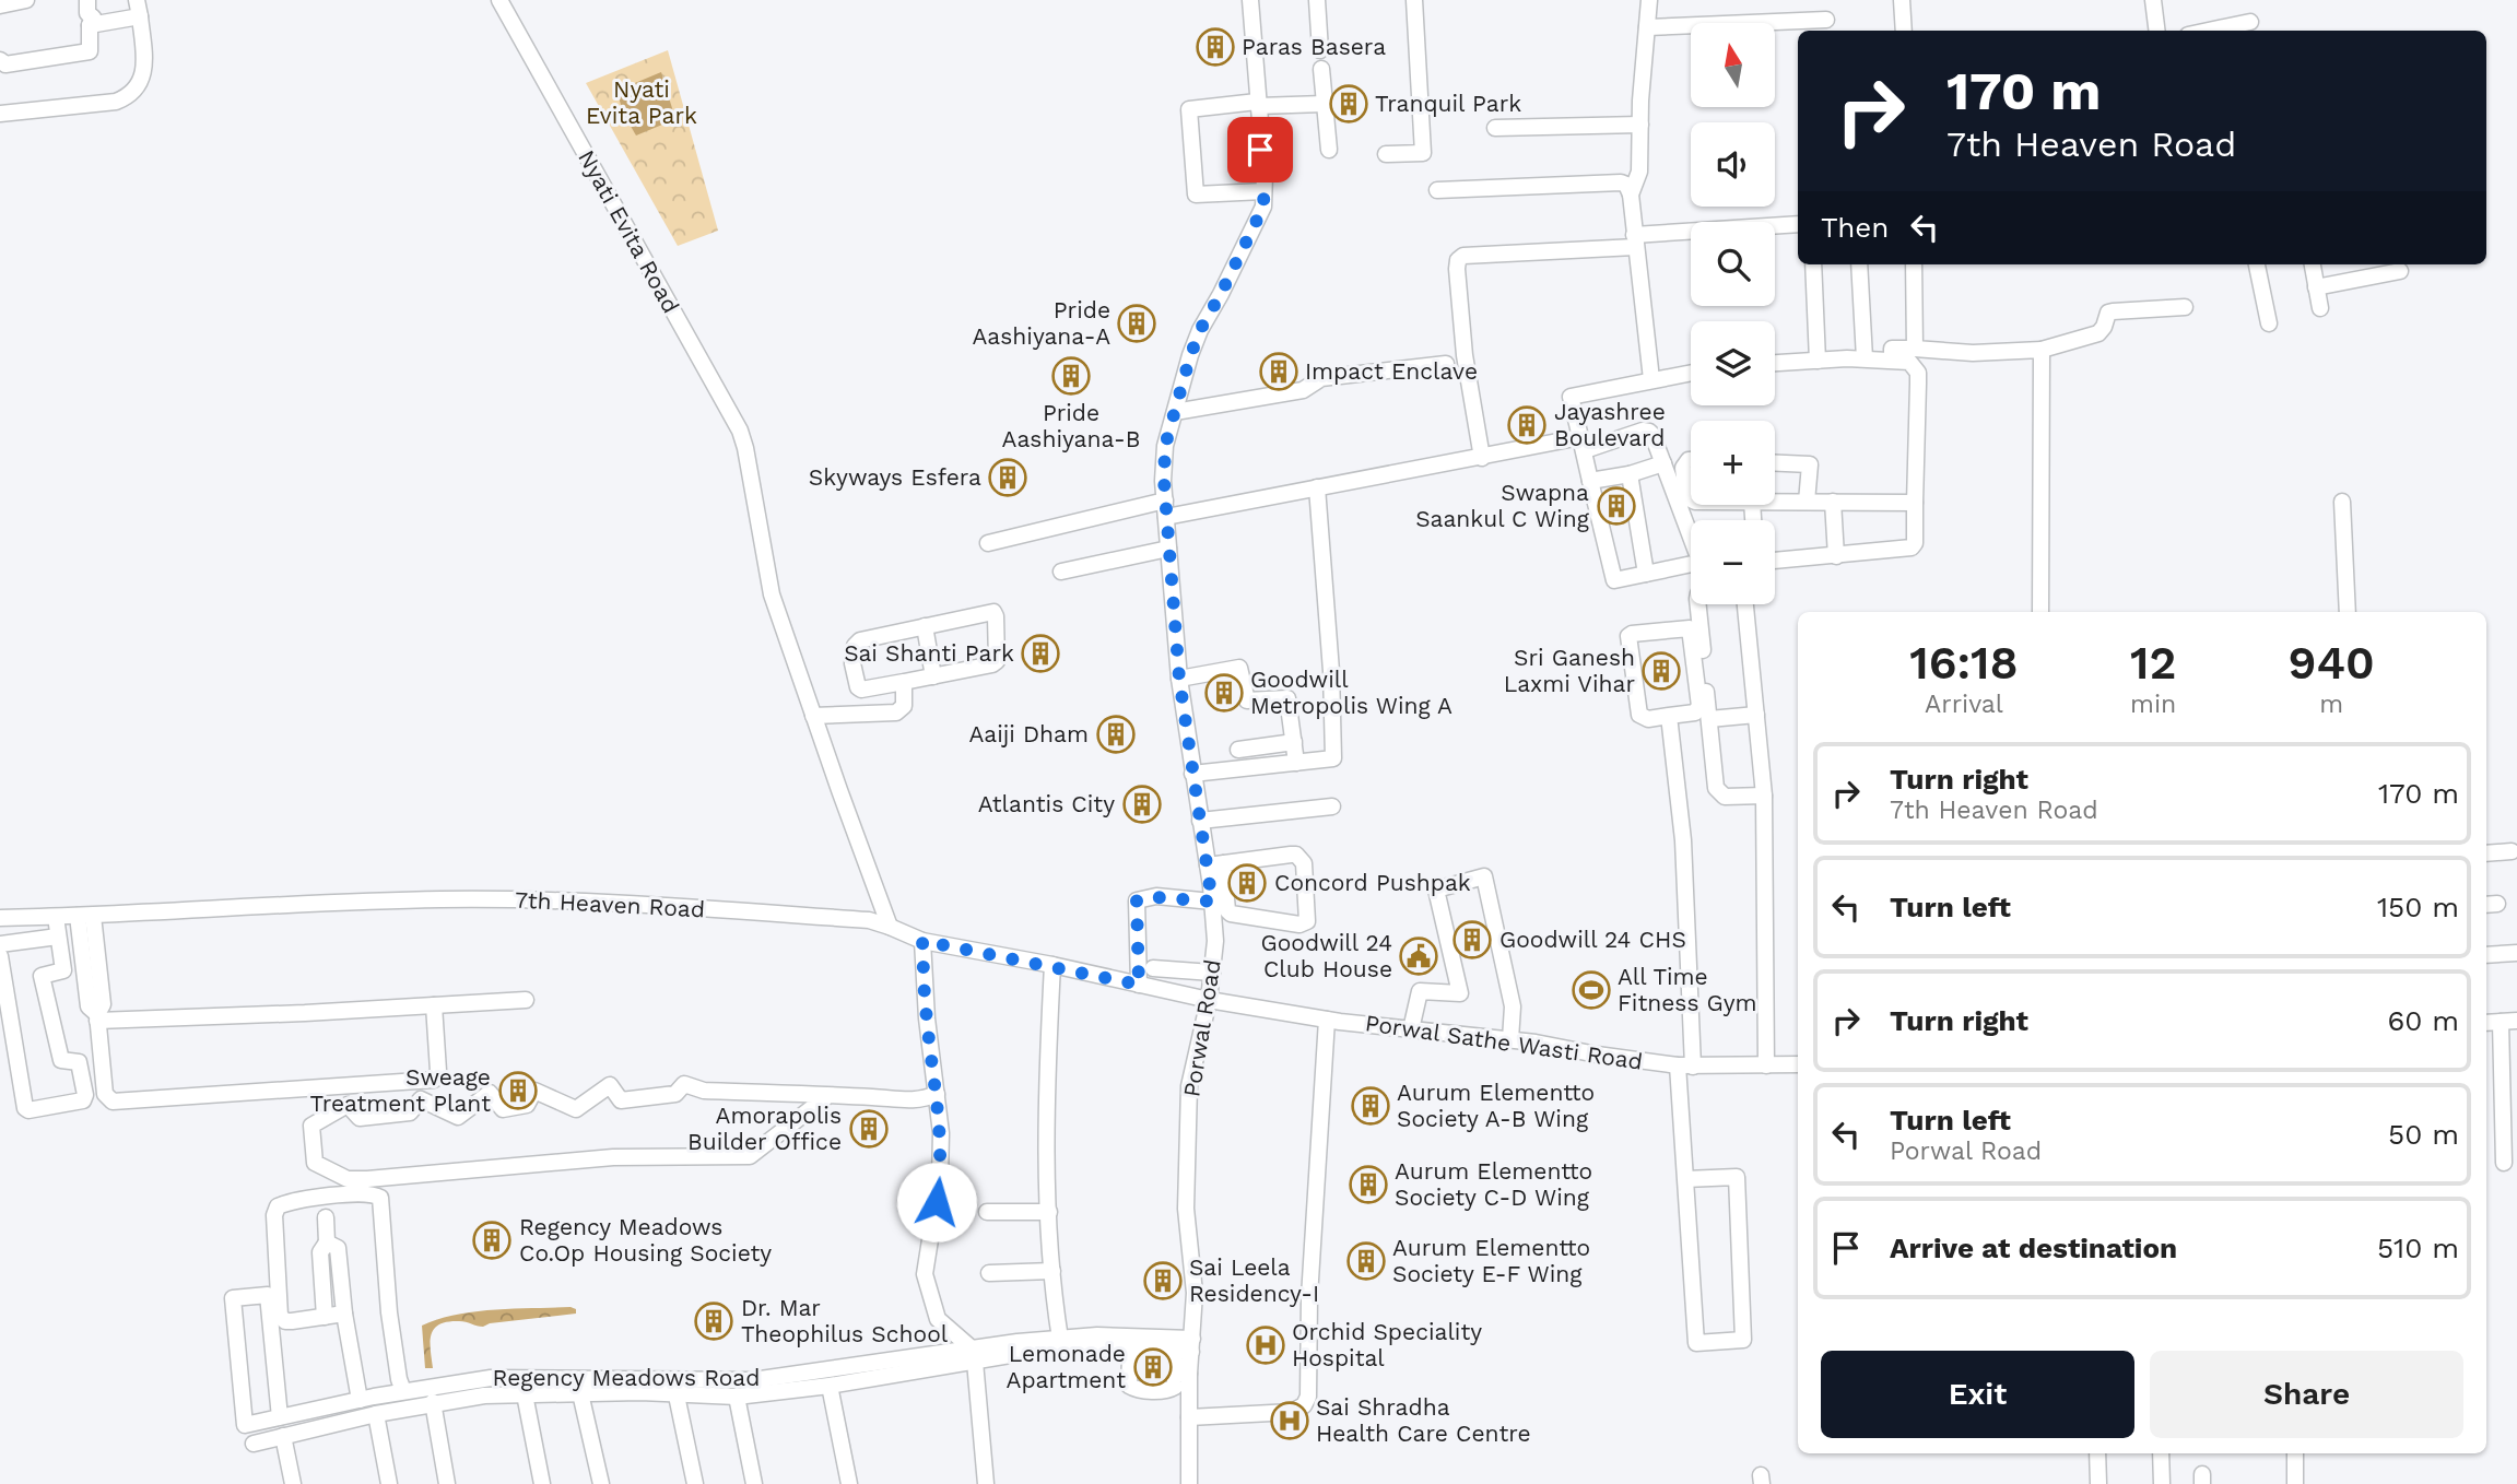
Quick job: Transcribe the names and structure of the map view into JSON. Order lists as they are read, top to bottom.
{
  "streets": {
    "street": [
      "Nyati Evita Road",
      "7th Heaven Road",
      "Porwal Road",
      "Porwal Sathe Wasti Road",
      "Regency Meadows Road"
    ]
  },
  "crossings": [
    ["Nyati Evita Road", "7th Heaven Road"],
    ["7th Heaven Road", "Porwal Road"],
    ["7th Heaven Road", "Porwal Sathe Wasti Road"],
    ["Porwal Road", "Porwal Sathe Wasti Road"],
    ["Porwal Road", "Regency Meadows Road"]
  ],
  "parks": ["Nyati Evita Park"],
  "places": {
    "building": [
      "Paras Basera",
      "Tranquil Park",
      "Pride Aashiyana-A",
      "Impact Enclave",
      "Pride Aashiyana-B",
      "Jayashree Boulevard",
      "Skyways Esfera",
      "Swapna Saankul C Wing",
      "Sai Shanti Park",
      "Sri Ganesh Laxmi Vihar",
      "Goodwill Metropolis Wing A",
      "Aaiji Dham",
      "Atlantis City",
      "Concord Pushpak",
      "Goodwill 24 CHS",
      "Sweage Treatment Plant",
      "Aurum Elementto Society A-B Wing",
      "Amorapolis Builder Office",
      "Aurum Elementto Society C-D Wing",
      "Regency Meadows Co.Op Housing Society",
      "Aurum Elementto Society E-F Wing",
      "Sai Leela Residency-I",
      "Dr. Mar Theophilus School",
      "Lemonade Apartment"
    ],
    "public building": ["Goodwill 24 Club House"],
    "sports": ["All Time Fitness Gym"],
    "hospital": ["Orchid Speciality Hospital", "Sai Shradha Health Care Centre"]
  },
  "north": "top",
  "page": {
    "map_buttons": ["+", "−"],
    "turn": ["170 m", "7th Heaven Road"],
    "then": "Then",
    "eta": [
      "16:18",
      "Arrival",
      "12",
      "min",
      "940",
      "m"
    ],
    "list": [
      {
        "name": "Turn right",
        "note": "7th Heaven Road",
        "value": "170 m"
      },
      {
        "name": "Turn left",
        "value": "150 m"
      },
      {
        "name": "Turn right",
        "value": "60 m"
      },
      {
        "name": "Turn left",
        "note": "Porwal Road",
        "value": "50 m"
      },
      {
        "name": "Arrive at destination",
        "value": "510 m"
      }
    ],
    "buttons": ["Exit", "Share"]
  }
}
